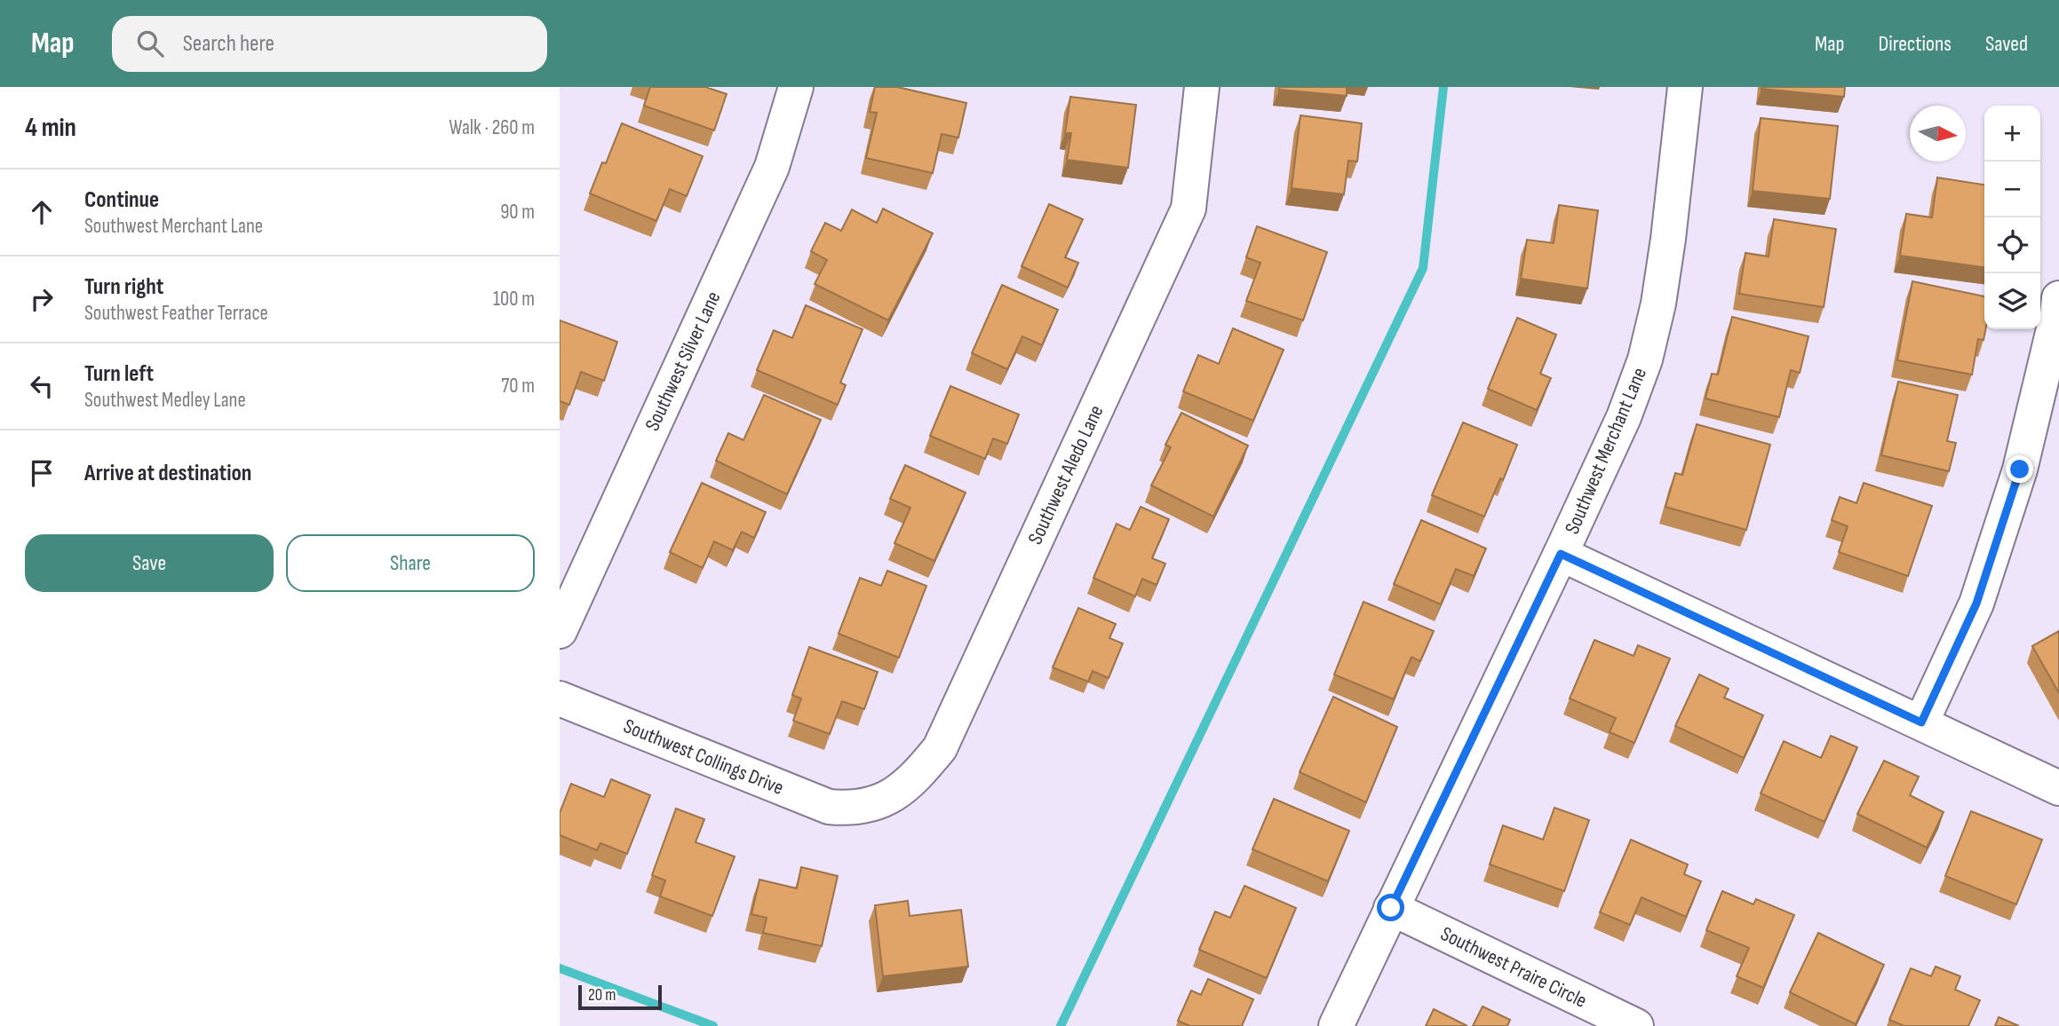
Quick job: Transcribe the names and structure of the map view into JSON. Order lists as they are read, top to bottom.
{
  "streets": {
    "street": [
      "Southwest Silver Lane",
      "Southwest Merchant Lane",
      "Southwest Aledo Lane",
      "Southwest Collings Drive",
      "Southwest Praire Circle"
    ]
  },
  "crossings": [
    ["Southwest Merchant Lane", "Southwest Praire Circle"],
    ["Southwest Aledo Lane", "Southwest Collings Drive"]
  ],
  "scale_bar": "20 m",
  "north": "right",
  "page": {
    "header": "Map",
    "search": "Search here",
    "nav": ["Map", "Directions", "Saved"],
    "heading": ["4 min", "Walk · 260 m"],
    "map_buttons": ["+", "−"],
    "list": [
      ["Continue", "Southwest Merchant Lane", "90 m"],
      ["Turn right", "Southwest Feather Terrace", "100 m"],
      ["Turn left", "Southwest Medley Lane", "70 m"],
      "Arrive at destination"
    ],
    "buttons": ["Save", "Share"],
    "scale": "20 m"
  }
}
